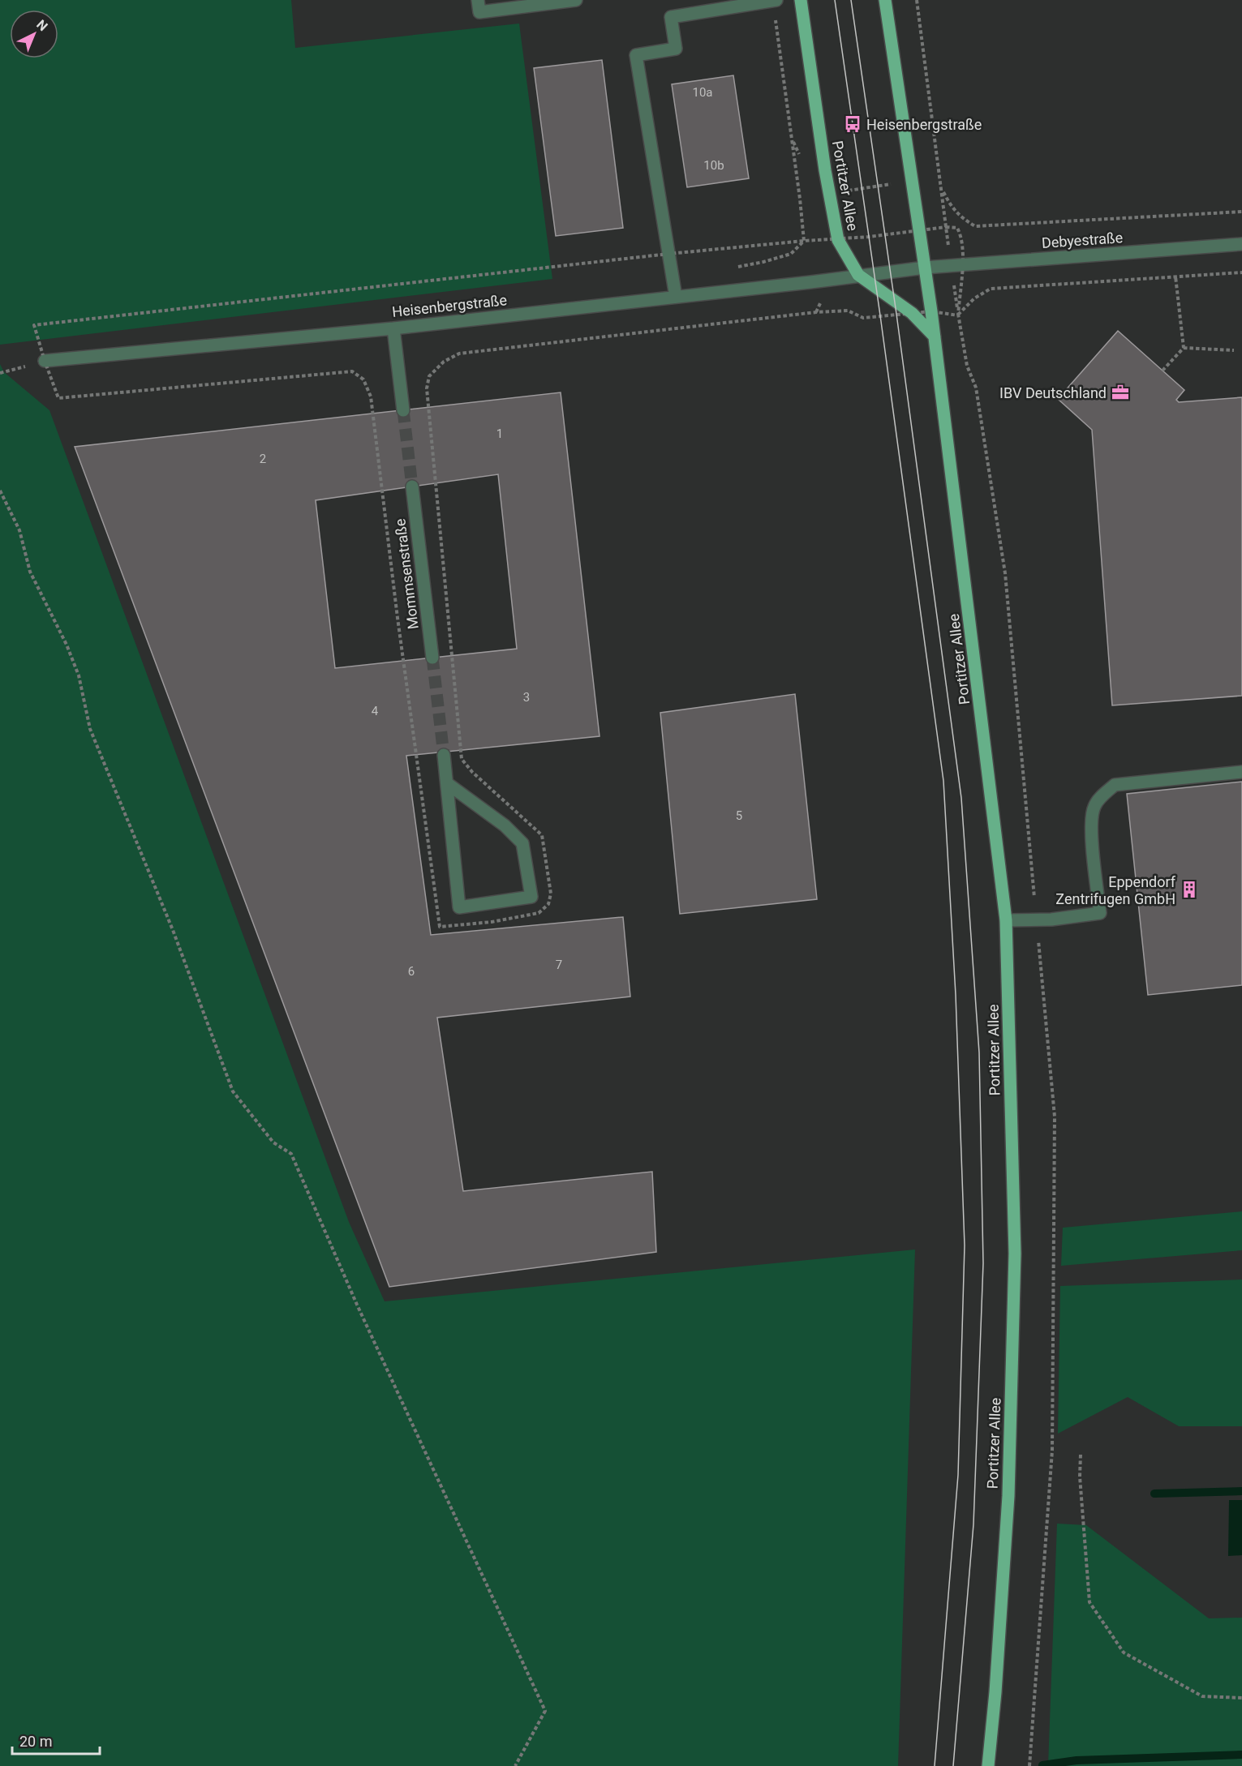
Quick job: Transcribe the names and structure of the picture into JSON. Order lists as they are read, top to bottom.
{
  "streets": {
    "main road": ["Portitzer Allee"],
    "street": ["Debyestraße", "Heisenbergstraße", "Mommsenstraße"]
  },
  "crossings": [
    ["Portitzer Allee", "Debyestraße"],
    ["Portitzer Allee", "Heisenbergstraße"],
    ["Debyestraße", "Heisenbergstraße"]
  ],
  "places": {
    "bus stop": ["Heisenbergstraße"],
    "office": ["IBV Deutschland"],
    "building": ["Eppendorf Zentrifugen GmbH"]
  },
  "house_numbers": [
    "10a",
    "10b",
    "1",
    "2",
    "3",
    "4",
    "5",
    "7",
    "6"
  ],
  "scale_bar": "20 m",
  "north": "top right"
}
